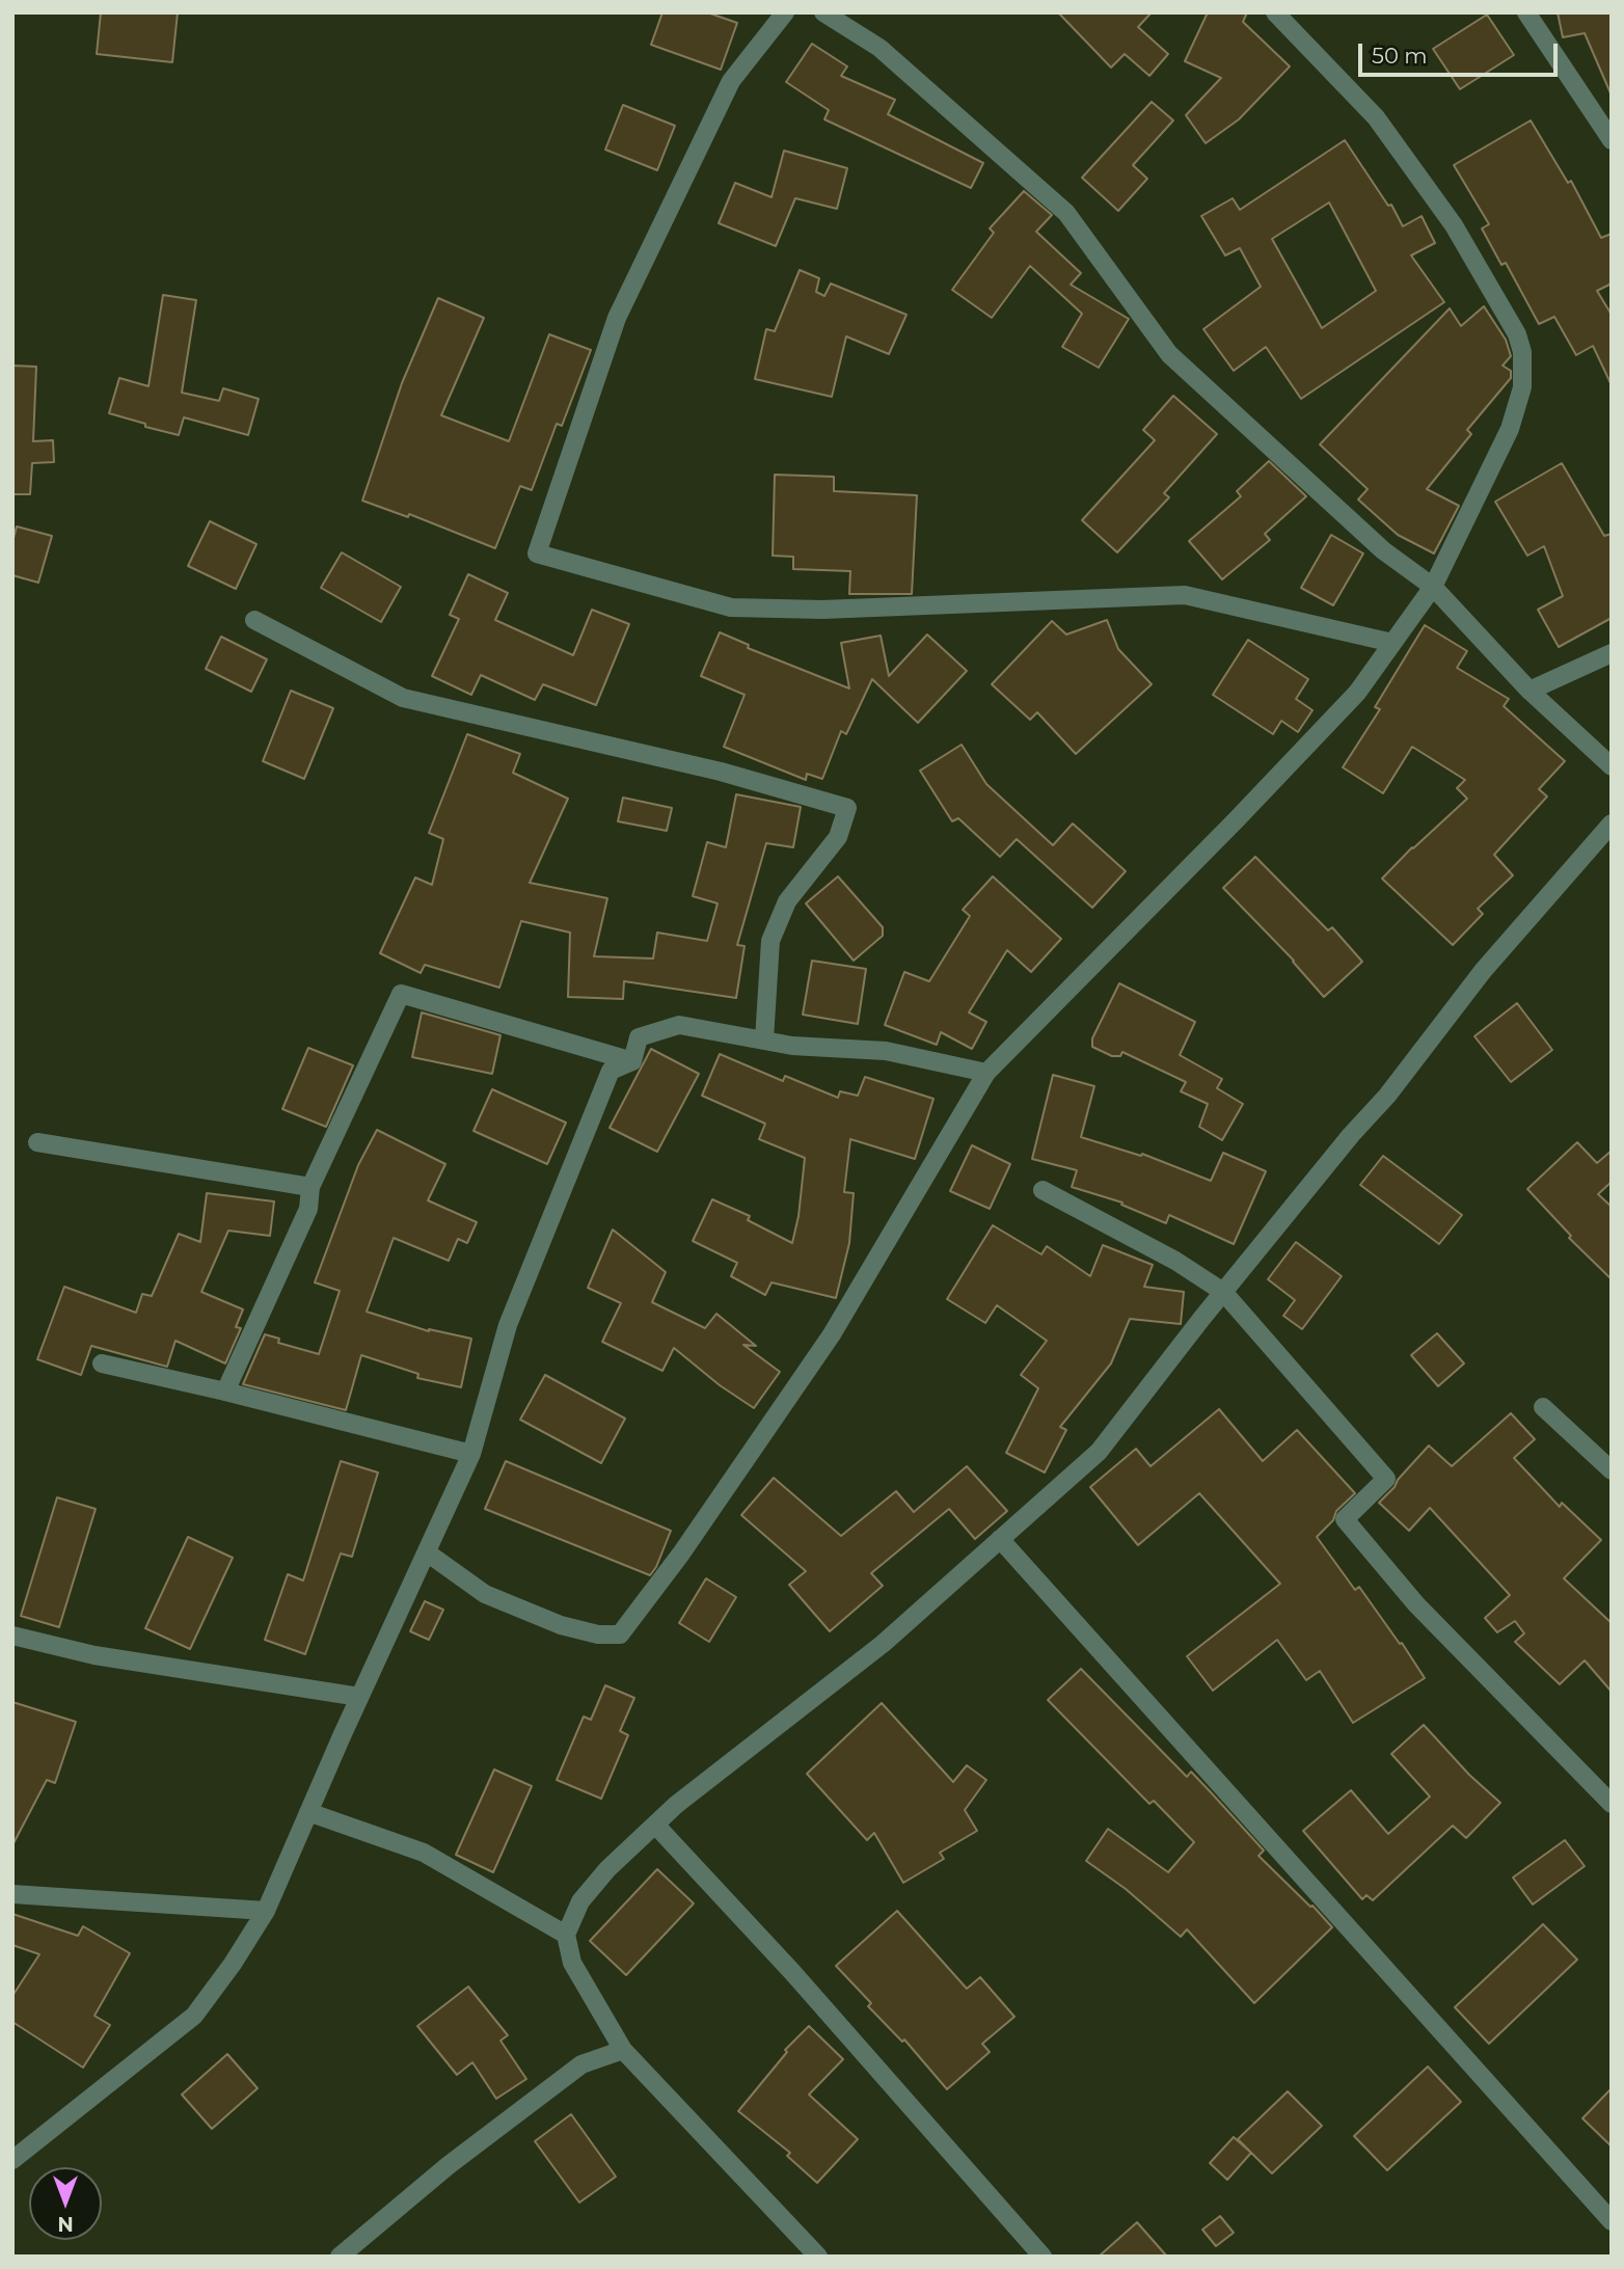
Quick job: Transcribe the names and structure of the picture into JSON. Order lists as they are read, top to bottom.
{
  "scale_bar": "50 m",
  "north": "bottom"
}
